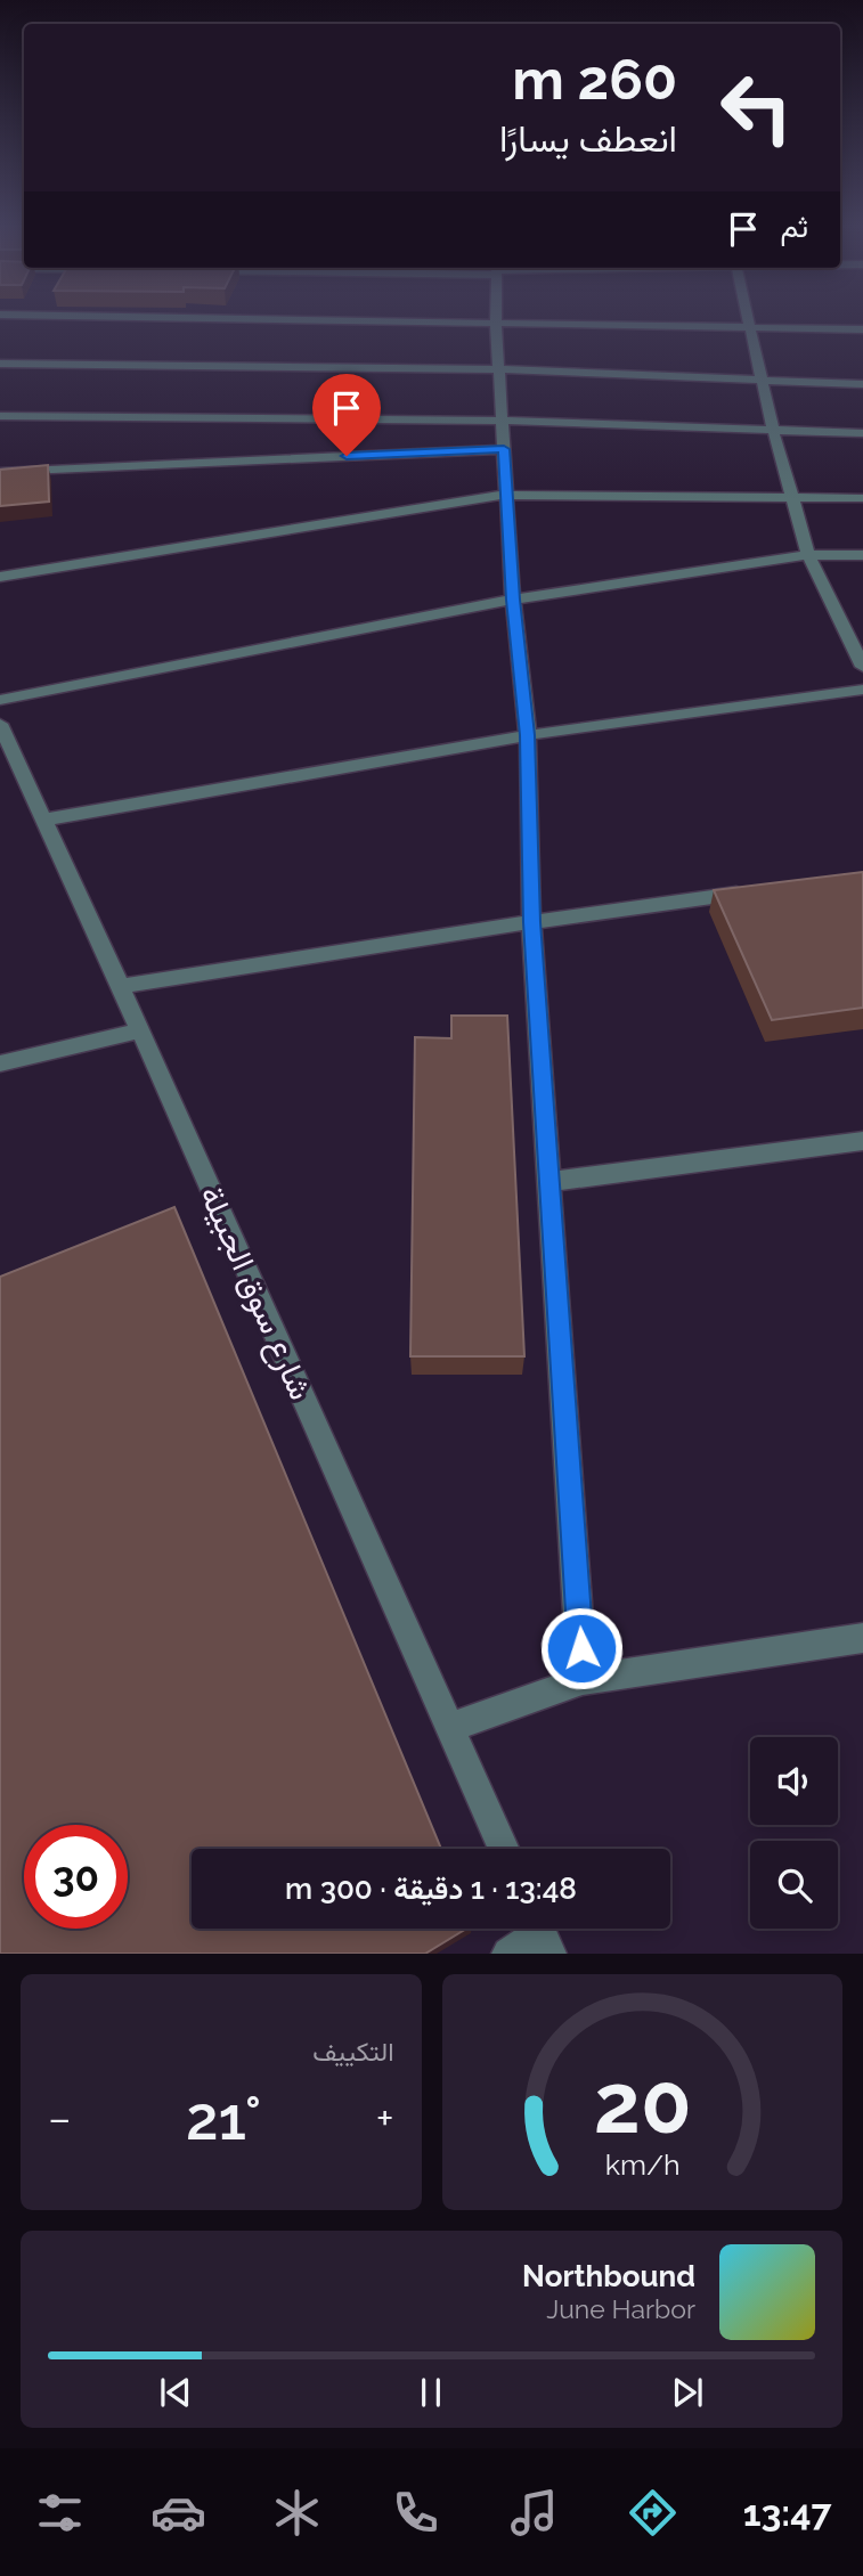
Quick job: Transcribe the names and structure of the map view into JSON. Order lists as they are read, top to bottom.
{
  "streets": {
    "street": ["شارع سوق الجبيلة"]
  },
  "page": {
    "turn": ["260 m", "انعطف يسارًا"],
    "then": "ثم",
    "limit": "30",
    "trip": "13:48 · 1 دقيقة · 300 m",
    "tile": "التكييف",
    "heat": ["−", "21°", "+"],
    "song": ["Northbound", "June Harbor"],
    "tabs": "13:47",
    "gauge": ["20", "km/h"]
  }
}
